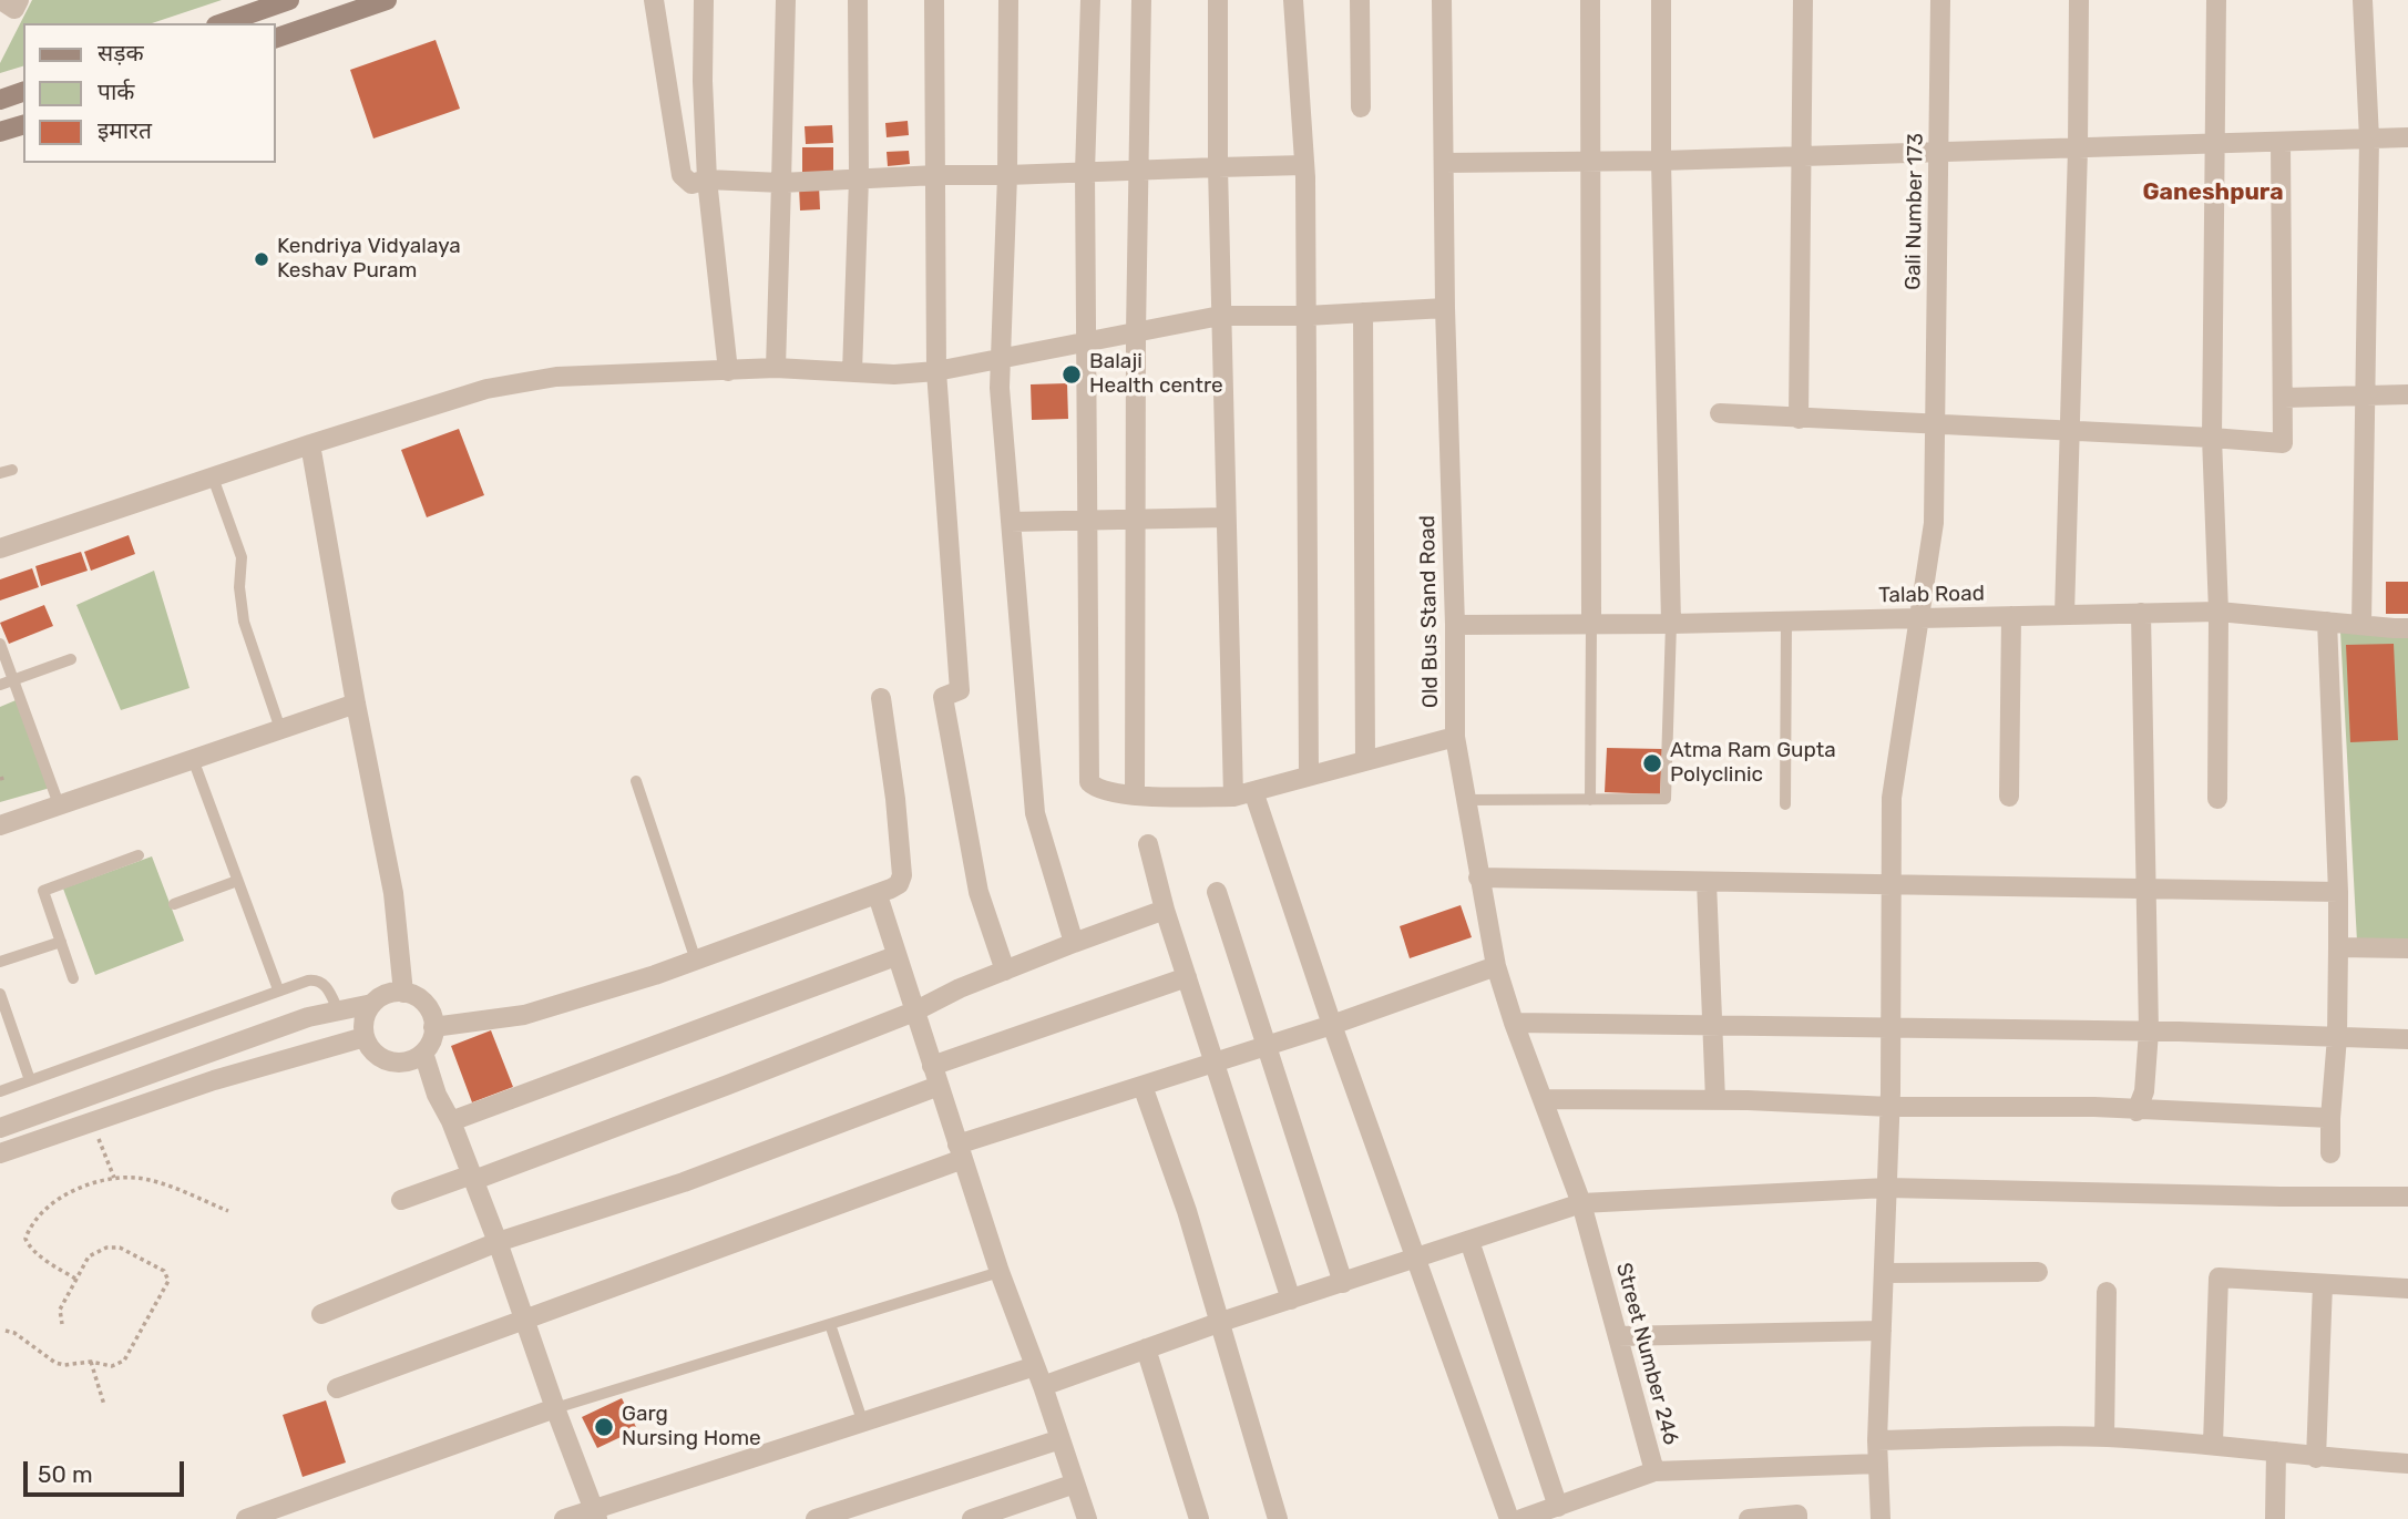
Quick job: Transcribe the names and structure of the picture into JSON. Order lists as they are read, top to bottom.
{
  "streets": {
    "street": [
      "Gali Number 173",
      "Talab Road",
      "Old Bus Stand Road",
      "Street Number 246"
    ]
  },
  "crossings": [
    ["Gali Number 173", "Talab Road"],
    ["Talab Road", "Old Bus Stand Road"],
    ["Old Bus Stand Road", "Street Number 246"]
  ],
  "districts": ["Ganeshpura"],
  "places": [
    "Kendriya Vidyalaya Keshav Puram",
    "Balaji Health centre",
    "Atma Ram Gupta Polyclinic",
    "Garg Nursing Home"
  ],
  "legend": ["सड़क", "पार्क", "इमारत"],
  "scale_bar": "50 m"
}
